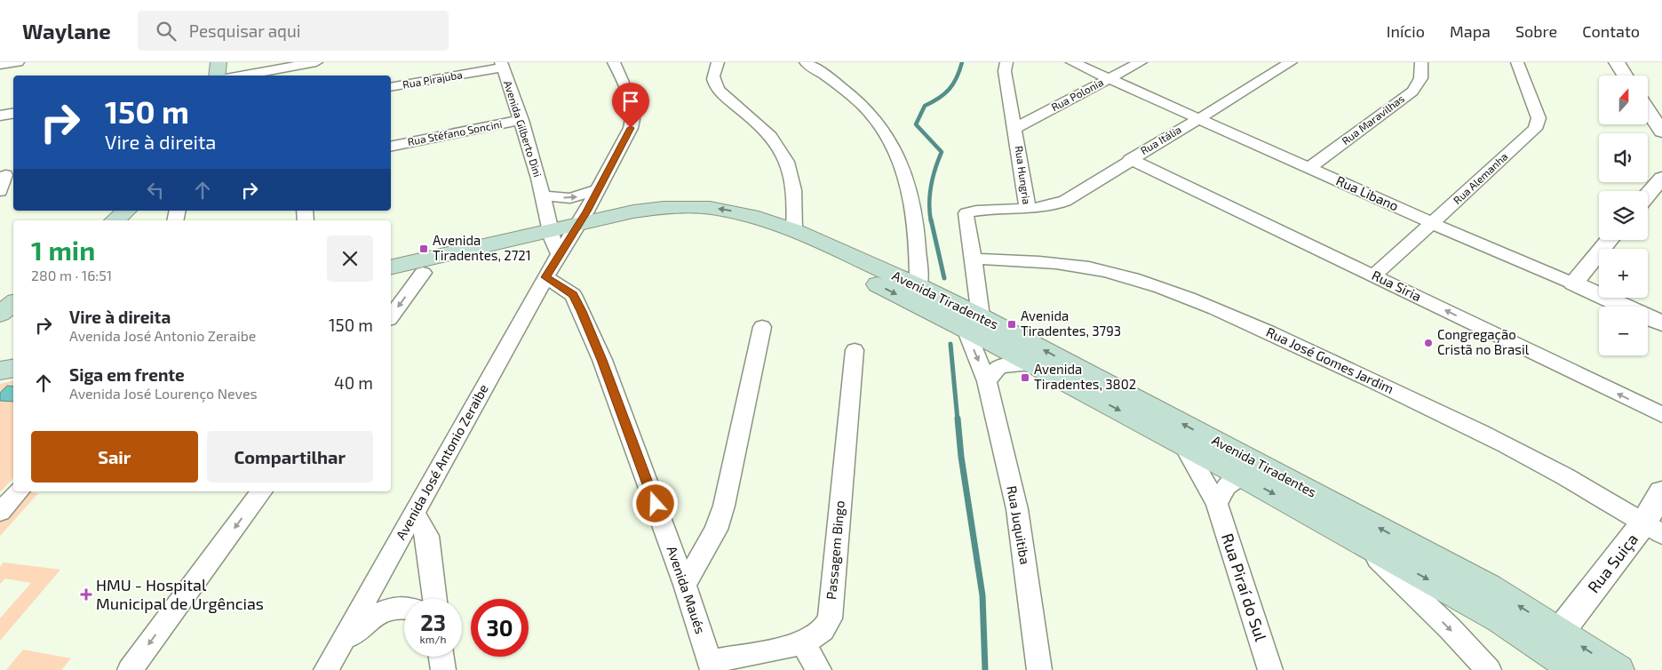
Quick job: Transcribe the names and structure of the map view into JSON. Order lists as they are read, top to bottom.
{
  "streets": {
    "main road": ["Avenida Tiradentes"],
    "street": [
      "Rua Pirajuba",
      "Rua Polonia",
      "Rua Maravilhas",
      "Avenida Gilberto Dini",
      "Rua Stéfano Soncini",
      "Rua Itália",
      "Rua Hungria",
      "Rua Alemanha",
      "Rua Libano",
      "Rua Siria",
      "Rua José Gomes Jardim",
      "Avenida José Antonio Zeraibe",
      "Rua Juquitiba",
      "Passagem Bingo",
      "Rua Suiça",
      "Rua Piraí do Sul",
      "Avenida Maués"
    ]
  },
  "crossings": [
    ["Rua Pirajuba", "Avenida Gilberto Dini"],
    ["Rua Polonia", "Rua Hungria"],
    ["Rua Polonia", "Rua Libano"],
    ["Rua Maravilhas", "Rua Libano"],
    ["Avenida Gilberto Dini", "Rua Stéfano Soncini"],
    ["Avenida Gilberto Dini", "Avenida Tiradentes"],
    ["Avenida Gilberto Dini", "Avenida José Antonio Zeraibe"],
    ["Rua Itália", "Rua Hungria"],
    ["Rua Itália", "Rua Libano"],
    ["Rua Itália", "Rua Siria"],
    ["Rua Hungria", "Rua José Gomes Jardim"],
    ["Rua Hungria", "Rua Juquitiba"],
    ["Rua Alemanha", "Rua Libano"],
    ["Rua Alemanha", "Rua Siria"],
    ["Avenida Tiradentes", "Avenida José Antonio Zeraibe"],
    ["Avenida Tiradentes", "Rua Juquitiba"],
    ["Avenida Tiradentes", "Rua Suiça"],
    ["Avenida Tiradentes", "Rua Piraí do Sul"],
    ["Rua José Gomes Jardim", "Rua Juquitiba"],
    ["Rua José Gomes Jardim", "Rua Suiça"],
    ["Passagem Bingo", "Avenida Maués"]
  ],
  "one_way": ["Rua Siria"],
  "places": {
    "transit": ["Avenida Tiradentes, 2721", "Avenida Tiradentes, 3793", "Avenida Tiradentes, 3802"],
    "other": ["Congregação Cristã no Brasil"],
    "health": ["HMU - Hospital Municipal de Urgências"]
  },
  "north": "top",
  "page": {
    "header": "Waylane",
    "search": "Pesquisar aqui",
    "nav": [
      "Início",
      "Mapa",
      "Sobre",
      "Contato"
    ],
    "map_buttons": ["+", "−"],
    "turn": ["150 m", "Vire à direita"],
    "heading": ["1 min", "280 m · 16:51"],
    "list": [
      {
        "name": "Vire à direita",
        "note": "Avenida José Antonio Zeraibe",
        "value": "150 m"
      },
      {
        "name": "Siga em frente",
        "note": "Avenida José Lourenço Neves",
        "value": "40 m"
      }
    ],
    "buttons": ["Sair", "Compartilhar"],
    "speed": "23 km/h",
    "limit": "30"
  }
}
